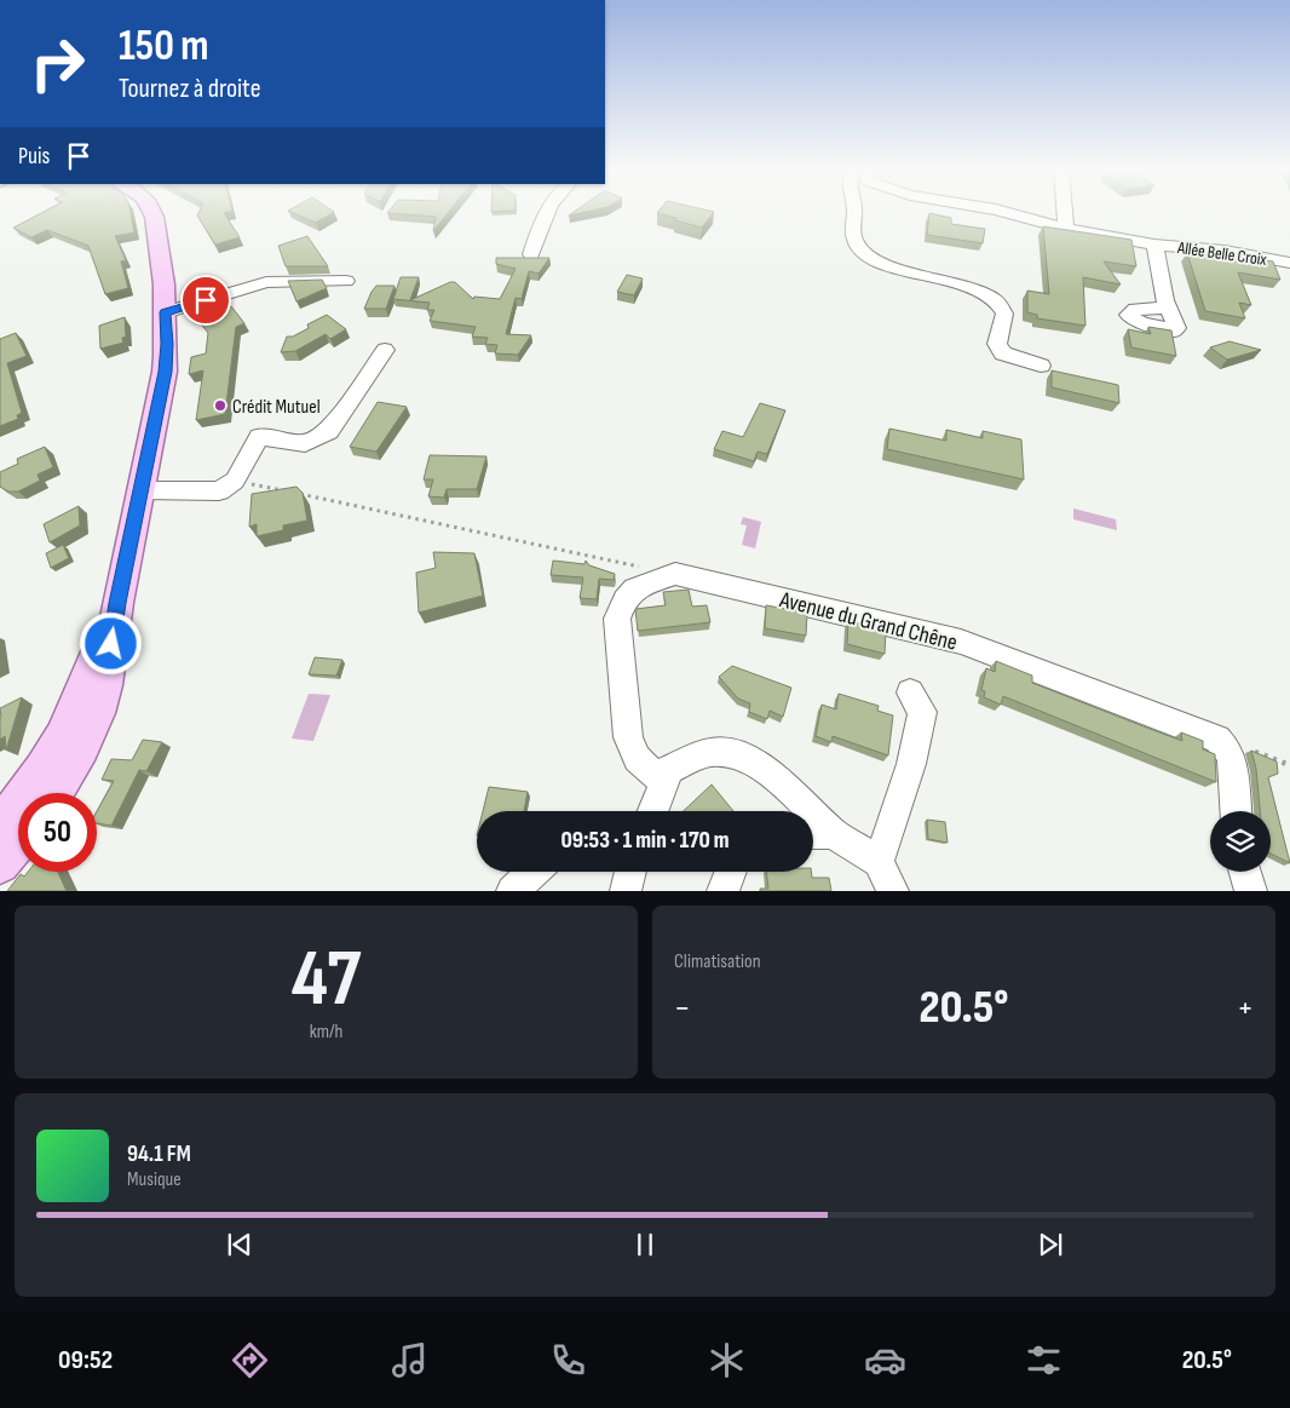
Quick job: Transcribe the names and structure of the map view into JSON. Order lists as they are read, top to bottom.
{
  "streets": {
    "street": ["Allée Belle Croix", "Avenue du Grand Chêne"]
  },
  "places": ["Crédit Mutuel"],
  "page": {
    "turn": ["150 m", "Tournez à droite"],
    "then": "Puis",
    "limit": "50",
    "trip": "09:53 · 1 min · 170 m",
    "tile": [
      ["47", "km/h"],
      "Climatisation"
    ],
    "heat": ["−", "20.5°", "+"],
    "song": ["94.1 FM", "Musique"],
    "tabs": ["09:52", "20.5°"]
  }
}
